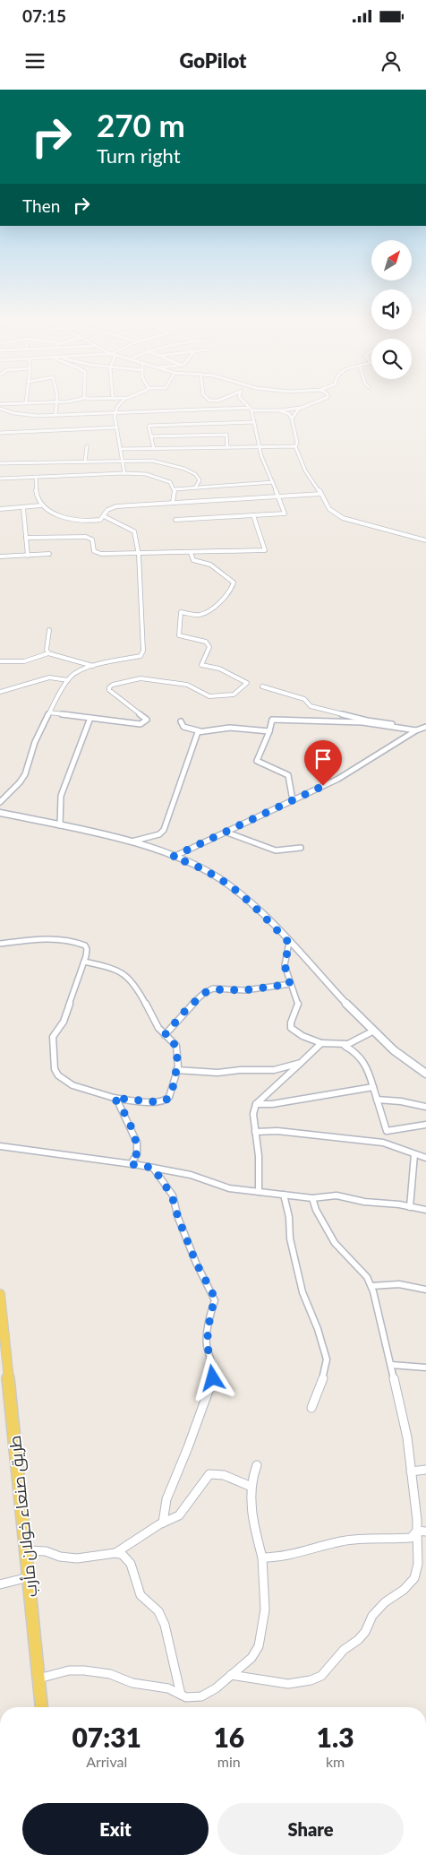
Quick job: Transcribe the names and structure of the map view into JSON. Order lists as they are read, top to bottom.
{
  "streets": {
    "main road": ["طريق صنعاء خولان مأرب"]
  },
  "north": "top right",
  "page": {
    "status": "07:15",
    "header": "GoPilot",
    "turn": ["270 m", "Turn right"],
    "then": "Then",
    "eta": [
      "07:31",
      "Arrival",
      "16",
      "min",
      "1.3",
      "km"
    ],
    "buttons": ["Exit", "Share"]
  }
}
